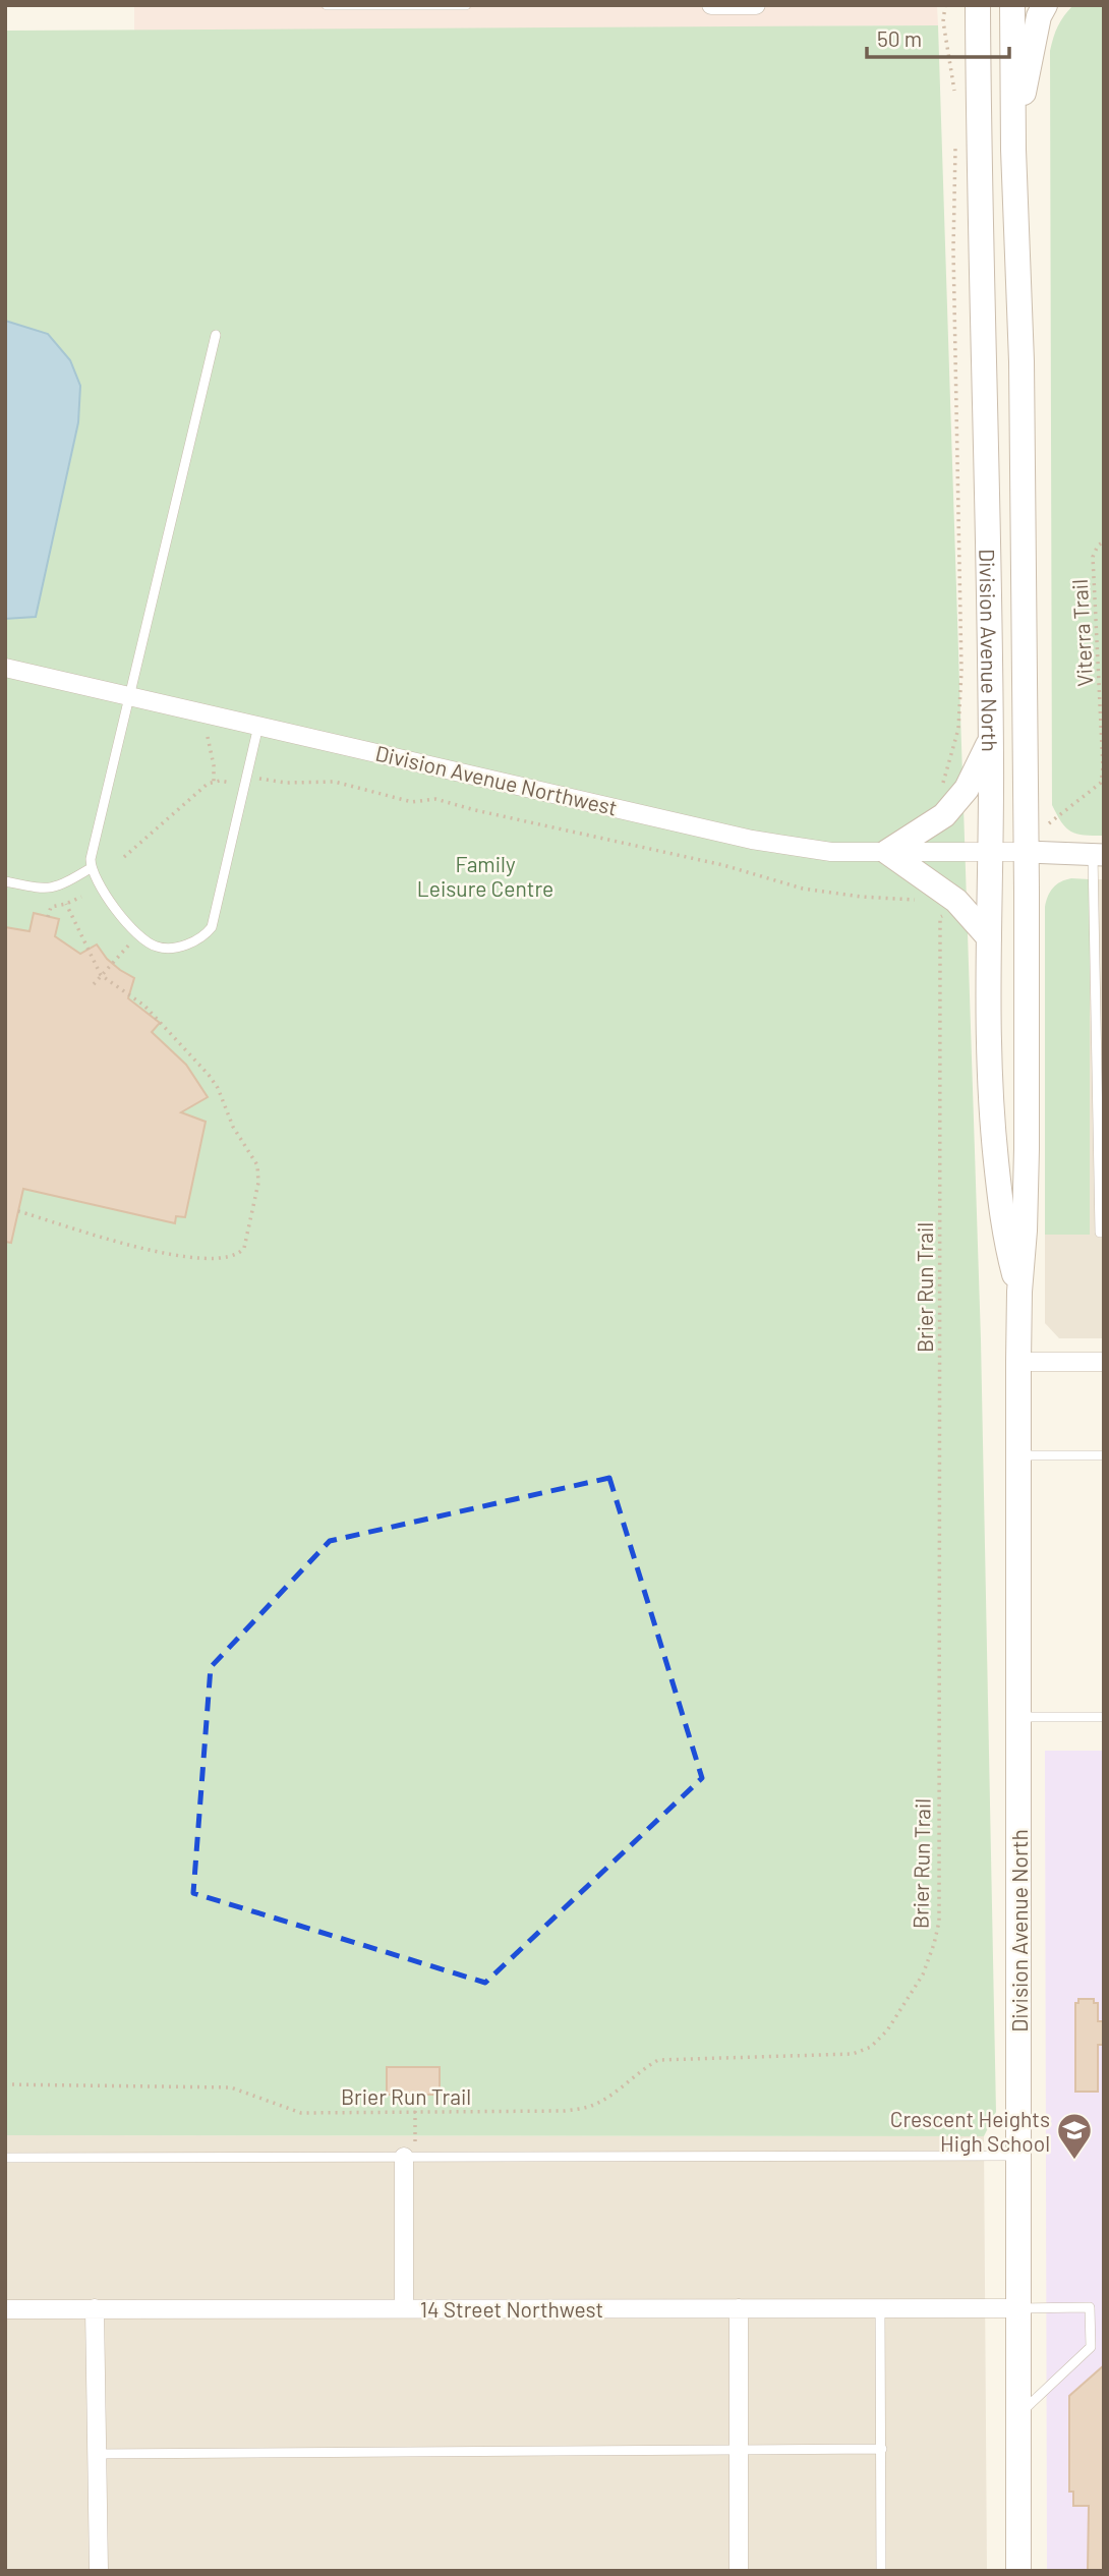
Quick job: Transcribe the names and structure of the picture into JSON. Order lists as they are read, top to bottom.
{
  "streets": {
    "main road": ["Division Avenue North"],
    "street": ["Division Avenue Northwest", "14 Street Northwest"],
    "path": ["Viterra Trail", "Brier Run Trail"]
  },
  "crossings": [
    ["Division Avenue North", "Division Avenue Northwest"],
    ["Division Avenue North", "14 Street Northwest"]
  ],
  "parks": ["Family Leisure Centre"],
  "places": {
    "school or university": ["Crescent Heights High School"]
  },
  "scale_bar": "50 m"
}
